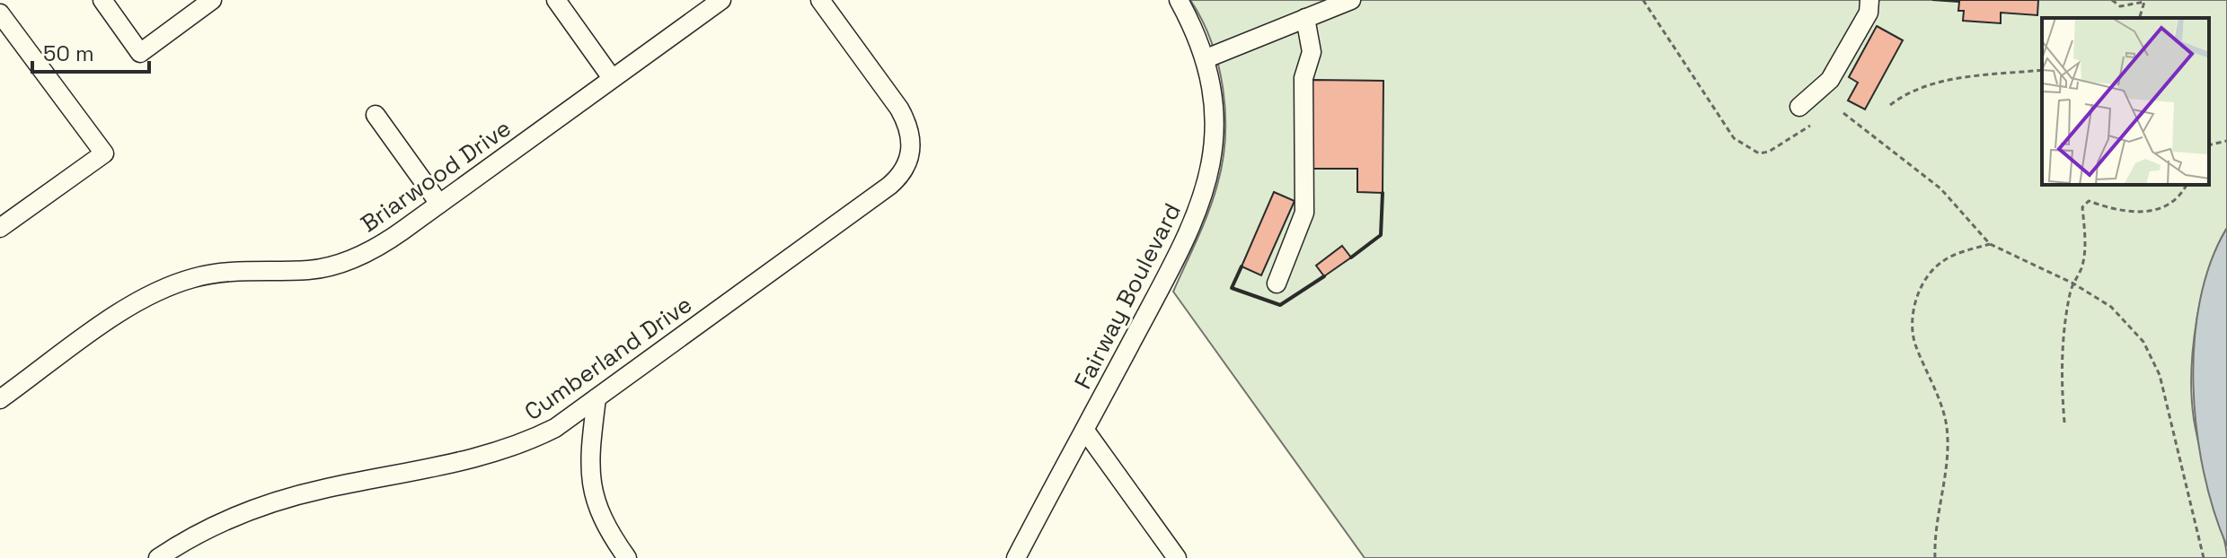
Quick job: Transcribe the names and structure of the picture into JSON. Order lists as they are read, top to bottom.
{
  "streets": {
    "street": ["Briarwood Drive", "Fairway Boulevard", "Cumberland Drive"]
  },
  "scale_bar": "50 m"
}
